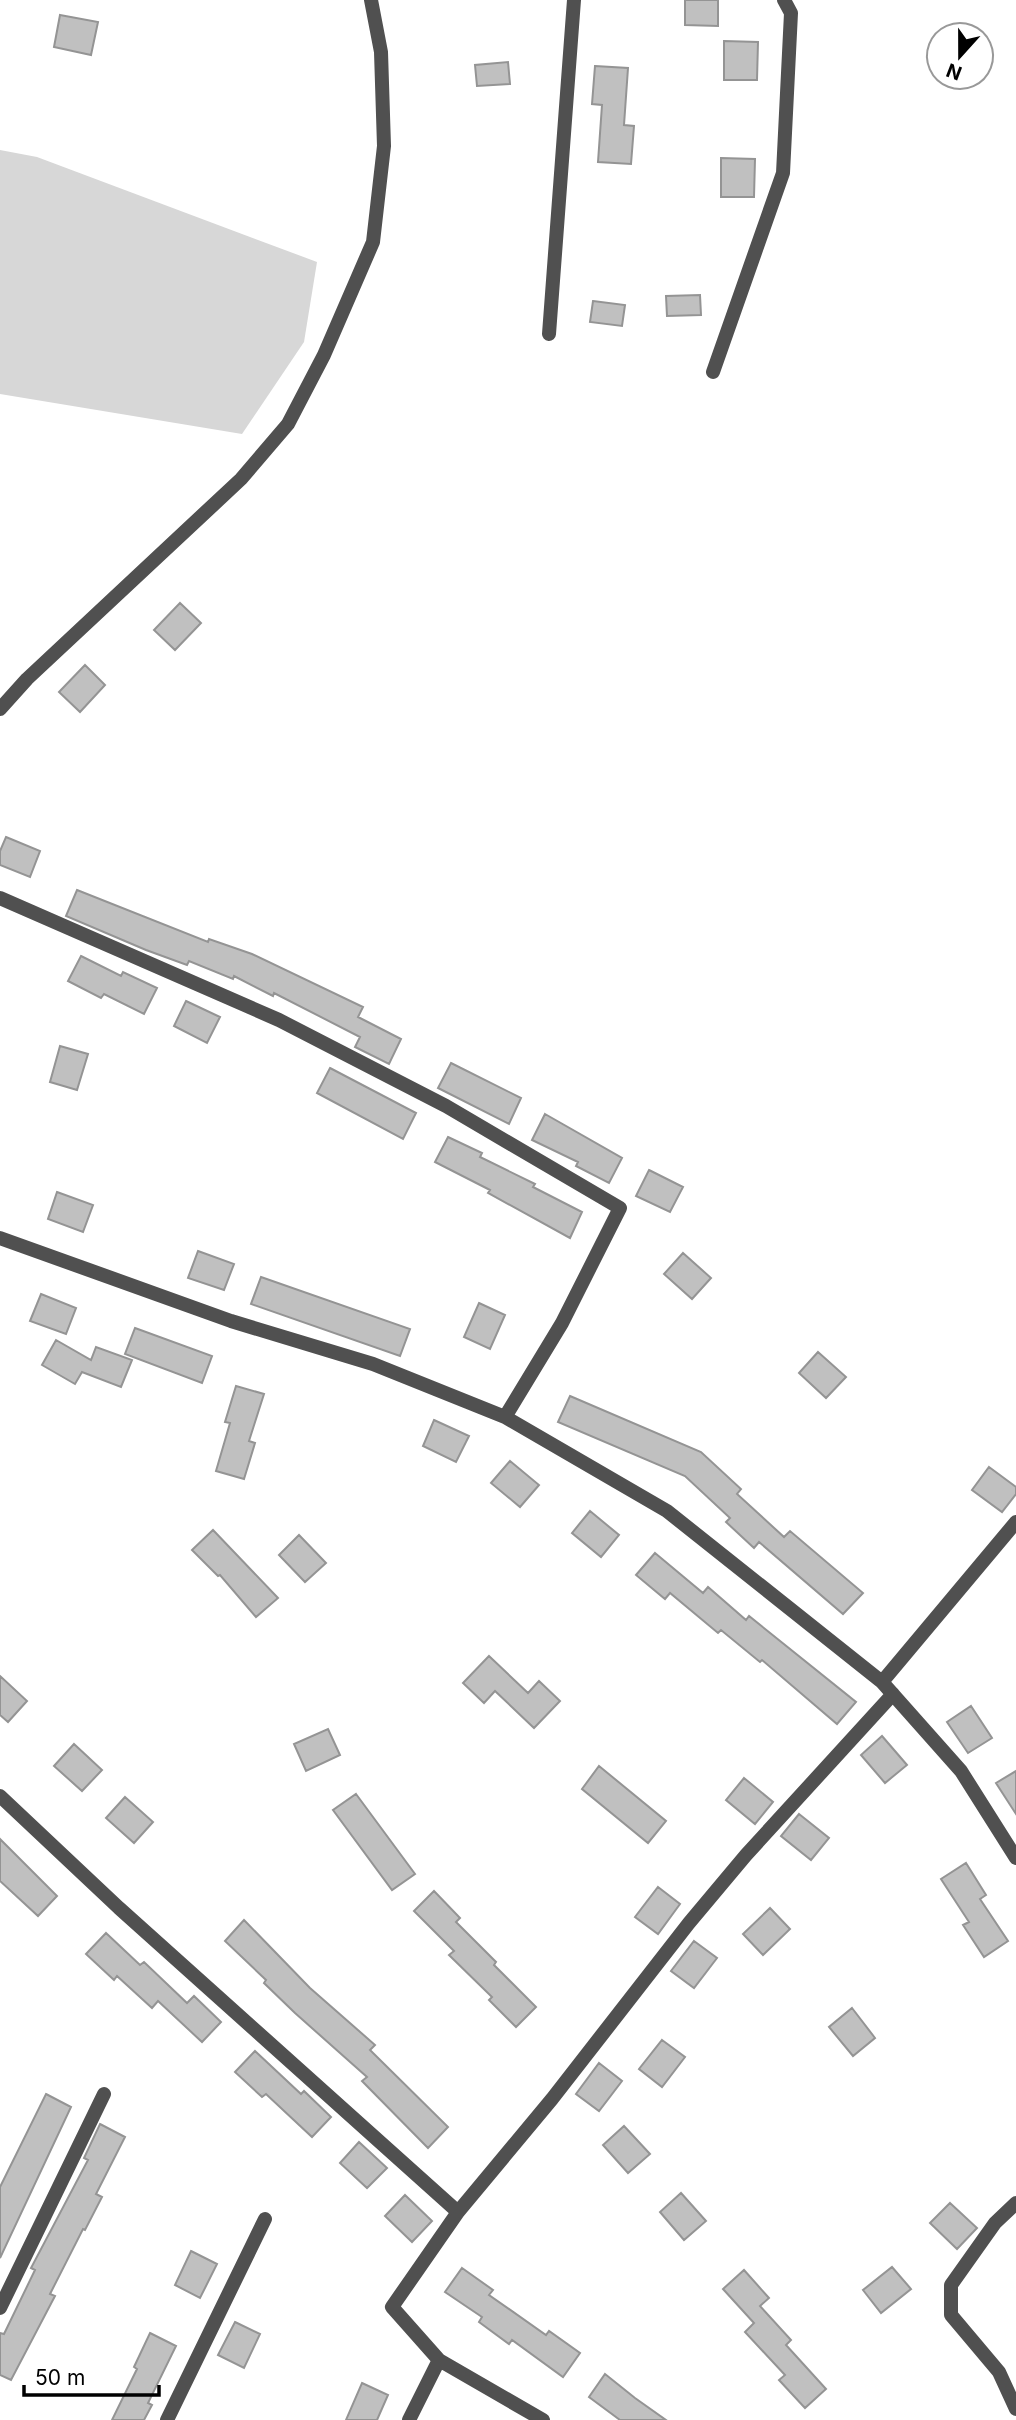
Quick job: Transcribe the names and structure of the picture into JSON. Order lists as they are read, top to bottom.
{
  "scale_bar": "50 m",
  "north": "bottom"
}
